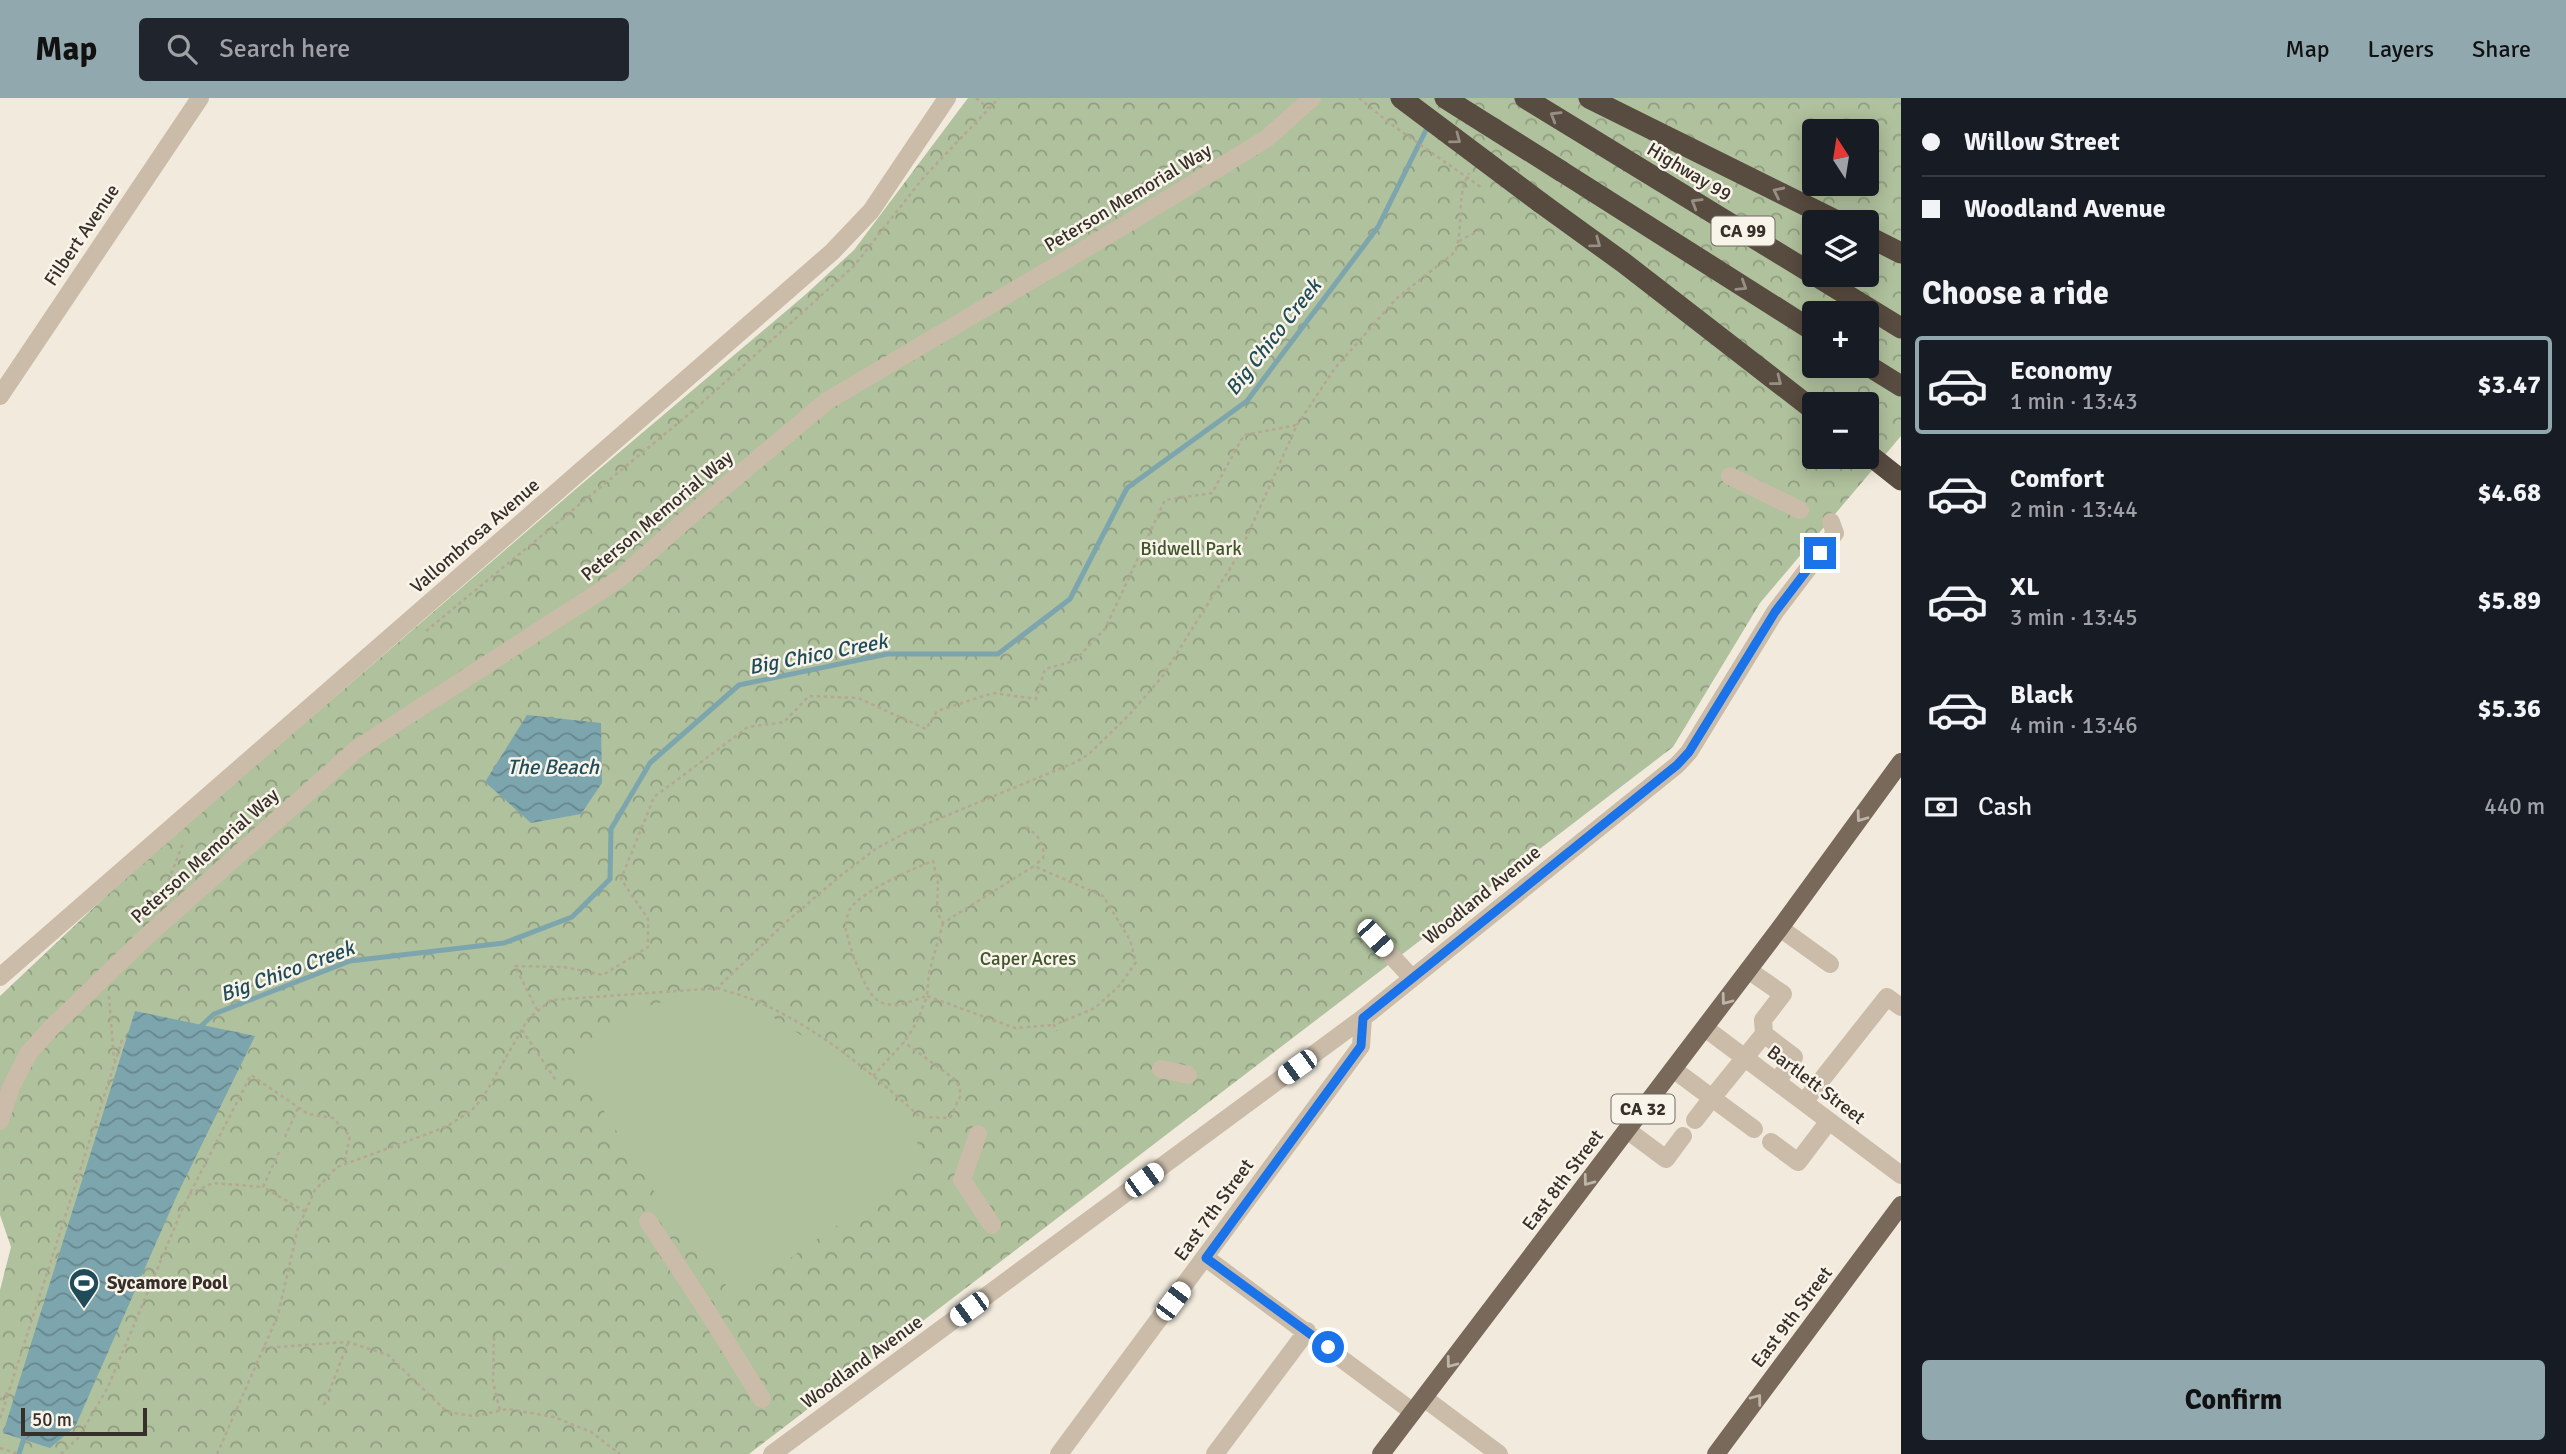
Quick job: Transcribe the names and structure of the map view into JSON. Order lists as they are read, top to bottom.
{
  "streets": {
    "highway": ["Highway 99", "CA 99"],
    "main road": ["CA 32", "East 8th Street", "East 9th Street"],
    "street": [
      "Peterson Memorial Way",
      "Filbert Avenue",
      "Vallombrosa Avenue",
      "Woodland Avenue",
      "Bartlett Street",
      "East 7th Street"
    ]
  },
  "crossings": [
    ["Woodland Avenue", "East 7th Street"],
    ["Bartlett Street", "East 8th Street"]
  ],
  "one_way": ["East 8th Street", "East 9th Street"],
  "water": ["Big Chico Creek", "The Beach"],
  "parks": ["Bidwell Park", "Caper Acres"],
  "places": {
    "sports": ["Sycamore Pool"]
  },
  "scale_bar": "50 m",
  "north": "top",
  "page": {
    "header": "Map",
    "search": "Search here",
    "nav": ["Map", "Layers", "Share"],
    "banner": ["Willow Street", "Woodland Avenue"],
    "map_buttons": ["+", "−"],
    "heading": "Choose a ride",
    "list": [
      {
        "name": "Economy",
        "note": "1 min · 13:43",
        "value": "$3.47"
      },
      {
        "name": "Comfort",
        "note": "2 min · 13:44",
        "value": "$4.68"
      },
      {
        "name": "XL",
        "note": "3 min · 13:45",
        "value": "$5.89"
      },
      {
        "name": "Black",
        "note": "4 min · 13:46",
        "value": "$5.36"
      }
    ],
    "pay": ["Cash", "440 m"],
    "buttons": "Confirm",
    "scale": "50 m"
  }
}
